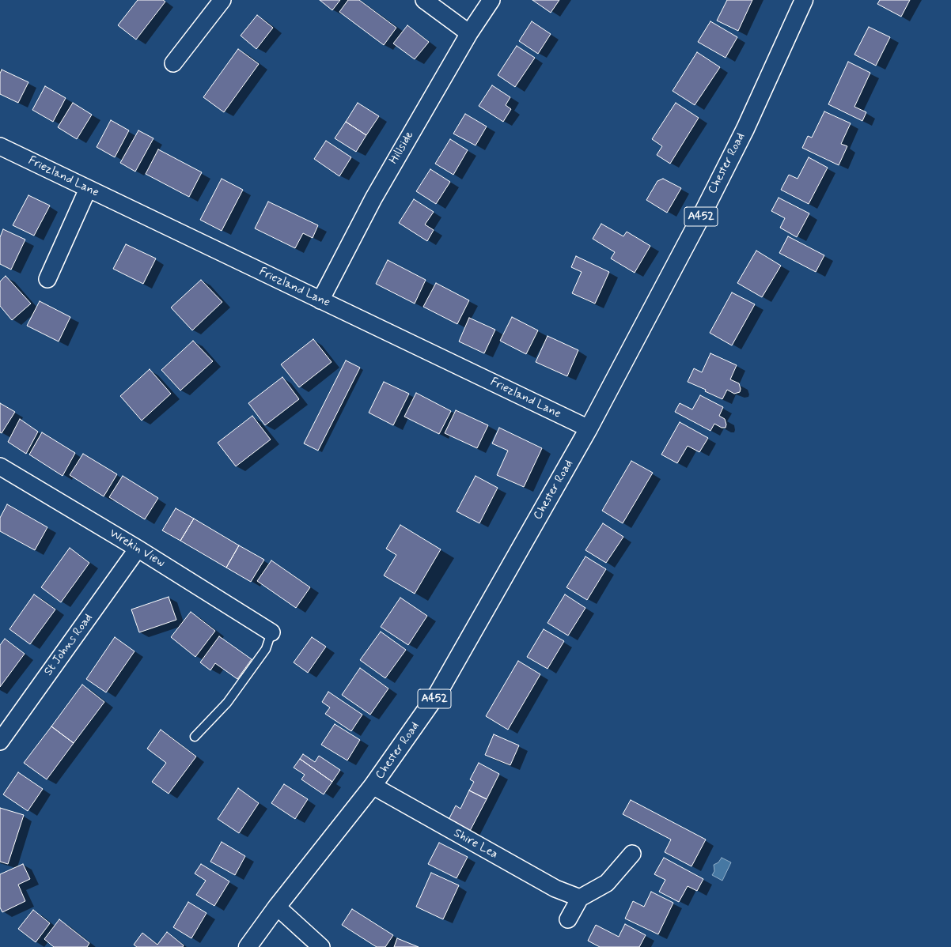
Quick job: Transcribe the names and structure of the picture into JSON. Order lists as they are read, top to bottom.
{
  "streets": {
    "highway": ["Chester Road", "A452"],
    "street": [
      "Hillside",
      "Friezland Lane",
      "Wrekin View",
      "St Johns Road",
      "Shire Lea"
    ]
  },
  "crossings": [
    ["Hillside", "Friezland Lane"],
    ["Chester Road", "Friezland Lane"],
    ["Chester Road", "Shire Lea"],
    ["Wrekin View", "St Johns Road"]
  ]
}
